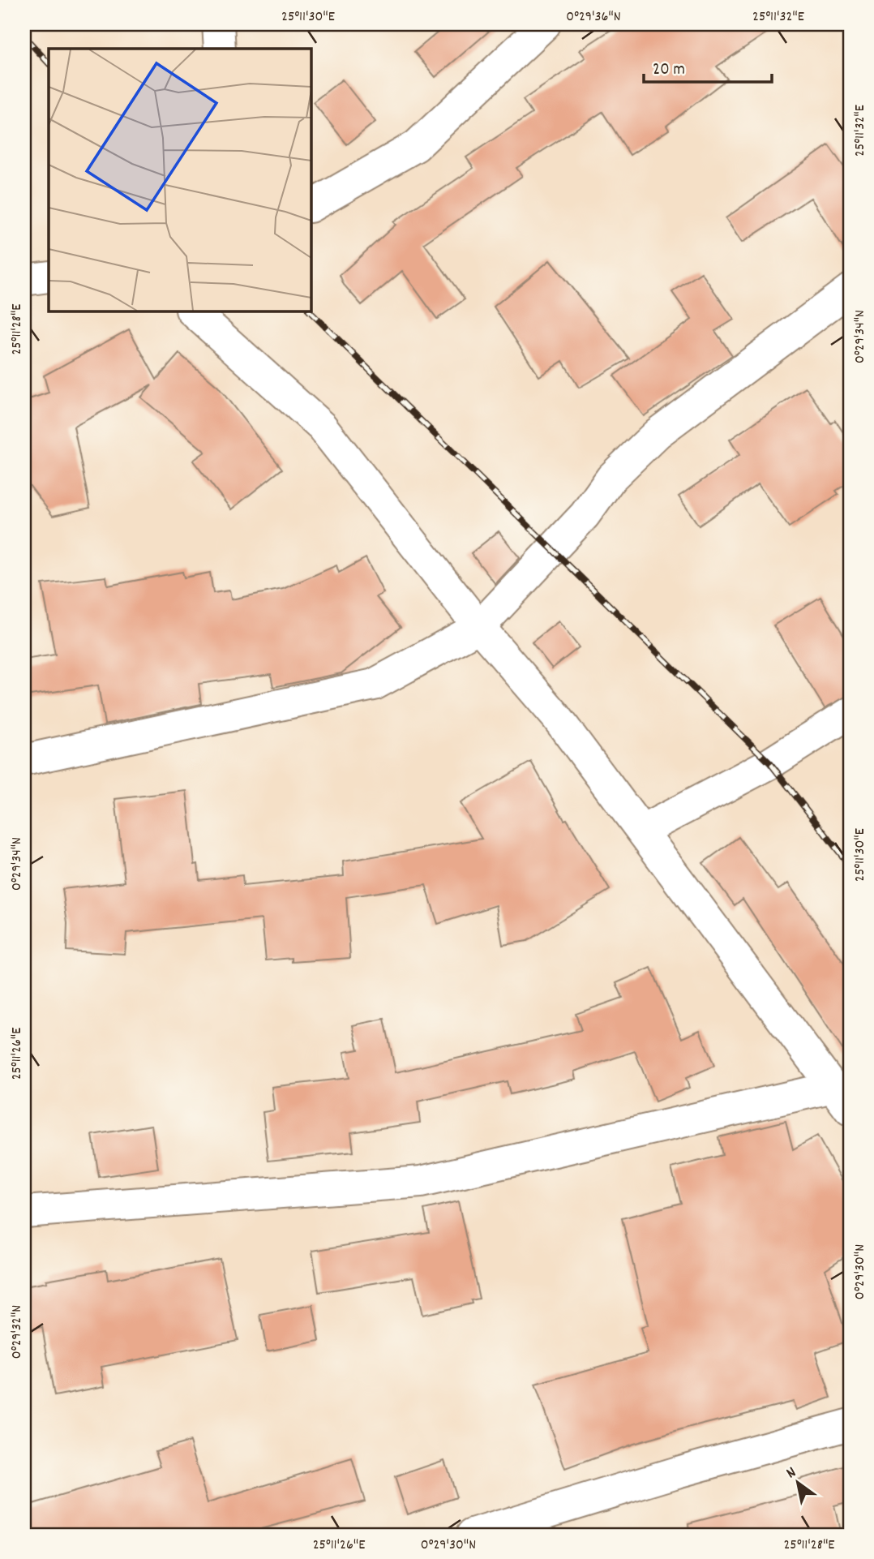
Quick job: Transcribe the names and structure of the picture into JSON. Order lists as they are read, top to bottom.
{
  "scale_bar": "20 m",
  "north": "top left",
  "coordinates": [
    "25°11'30\"E",
    "0°29'36\"N",
    "25°11'32\"E",
    "25°11'28\"E",
    "0°29'34\"N",
    "25°11'26\"E",
    "0°29'30\"N",
    "0°29'32\"N"
  ]
}
